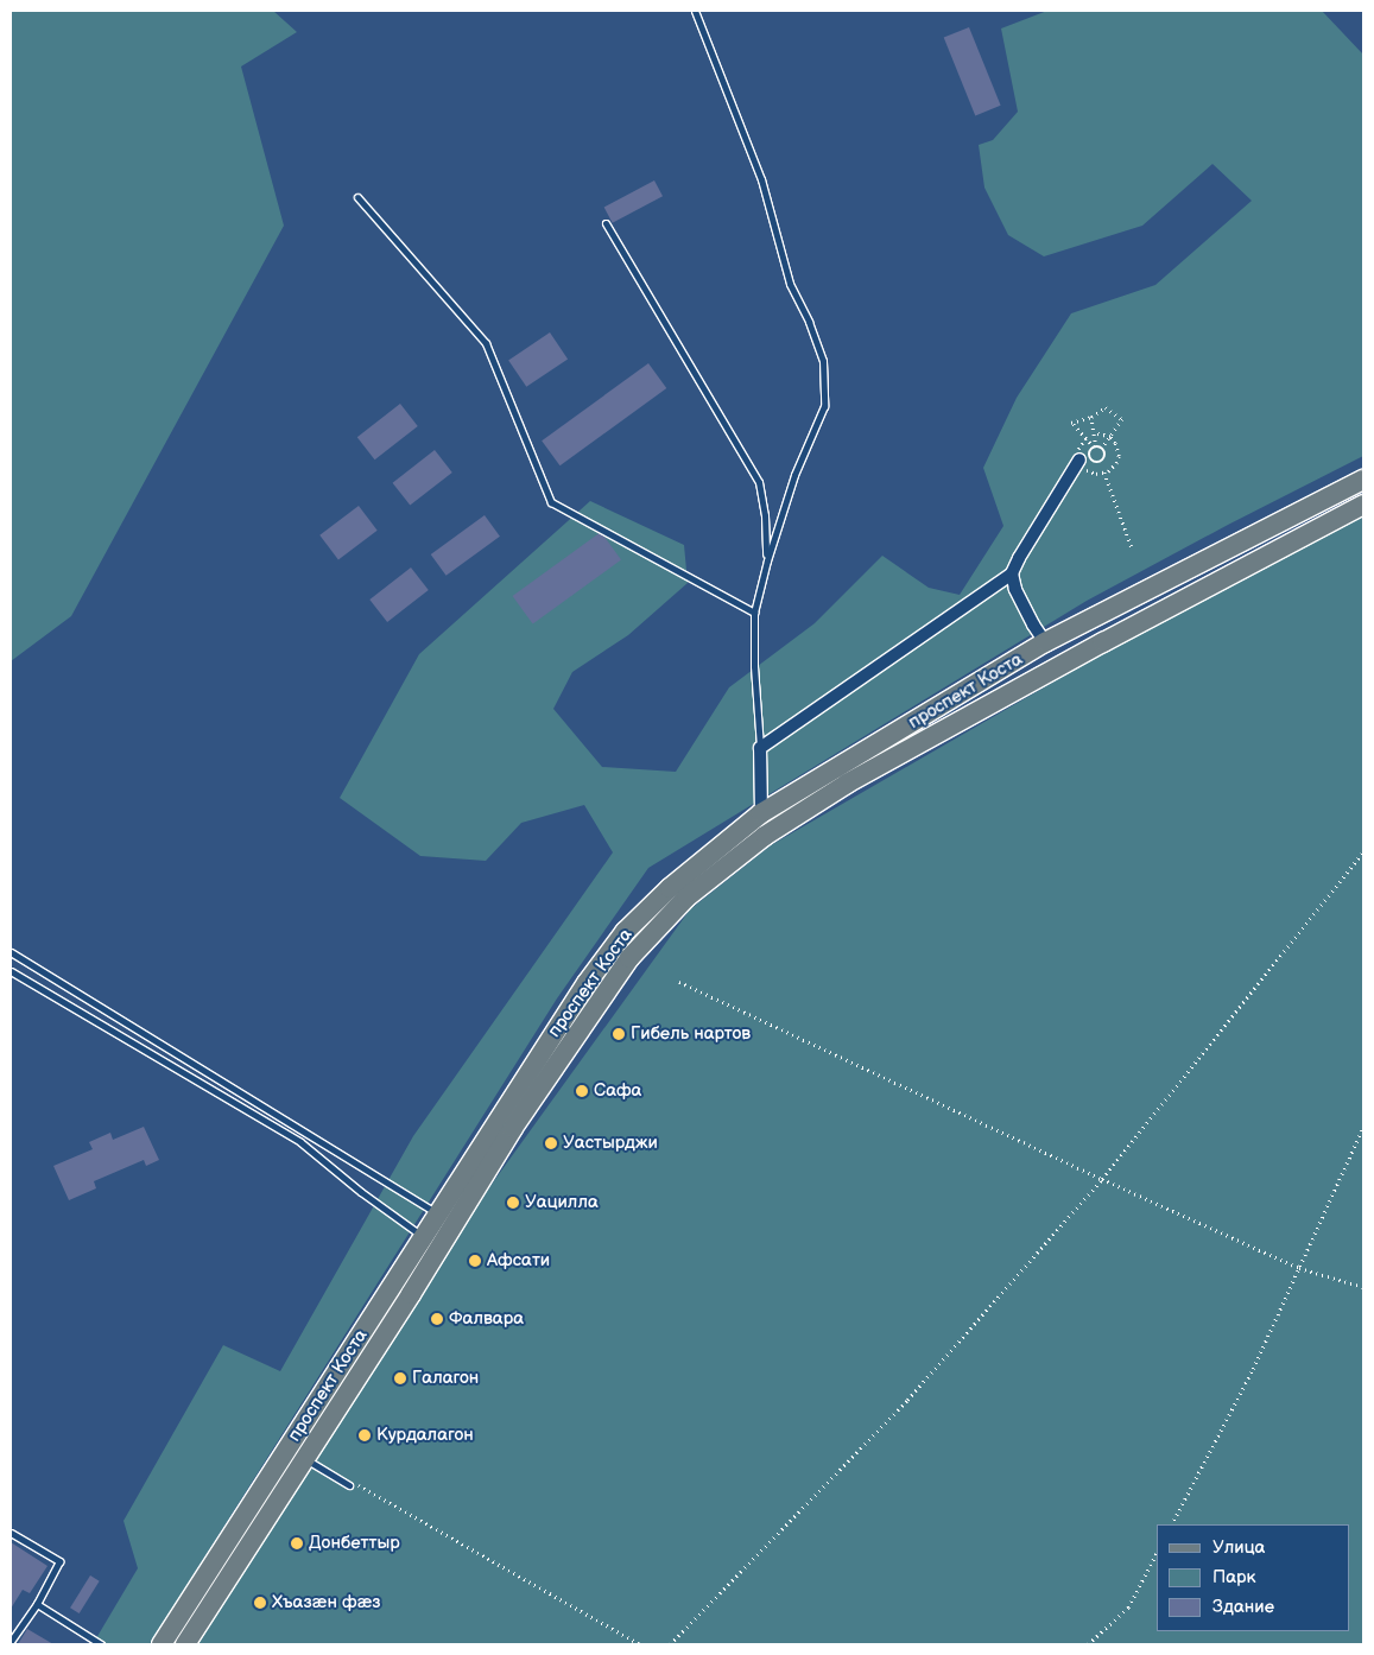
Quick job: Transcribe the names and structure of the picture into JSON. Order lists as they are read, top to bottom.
{
  "streets": {
    "main road": ["проспект Коста"]
  },
  "places": [
    "Гибель нартов",
    "Сафа",
    "Уастырджи",
    "Уацилла",
    "Афсати",
    "Фалвара",
    "Галагон",
    "Курдалагон",
    "Донбеттыр",
    "Хъазæн фæз"
  ],
  "legend": ["Улица", "Парк", "Здание"]
}
